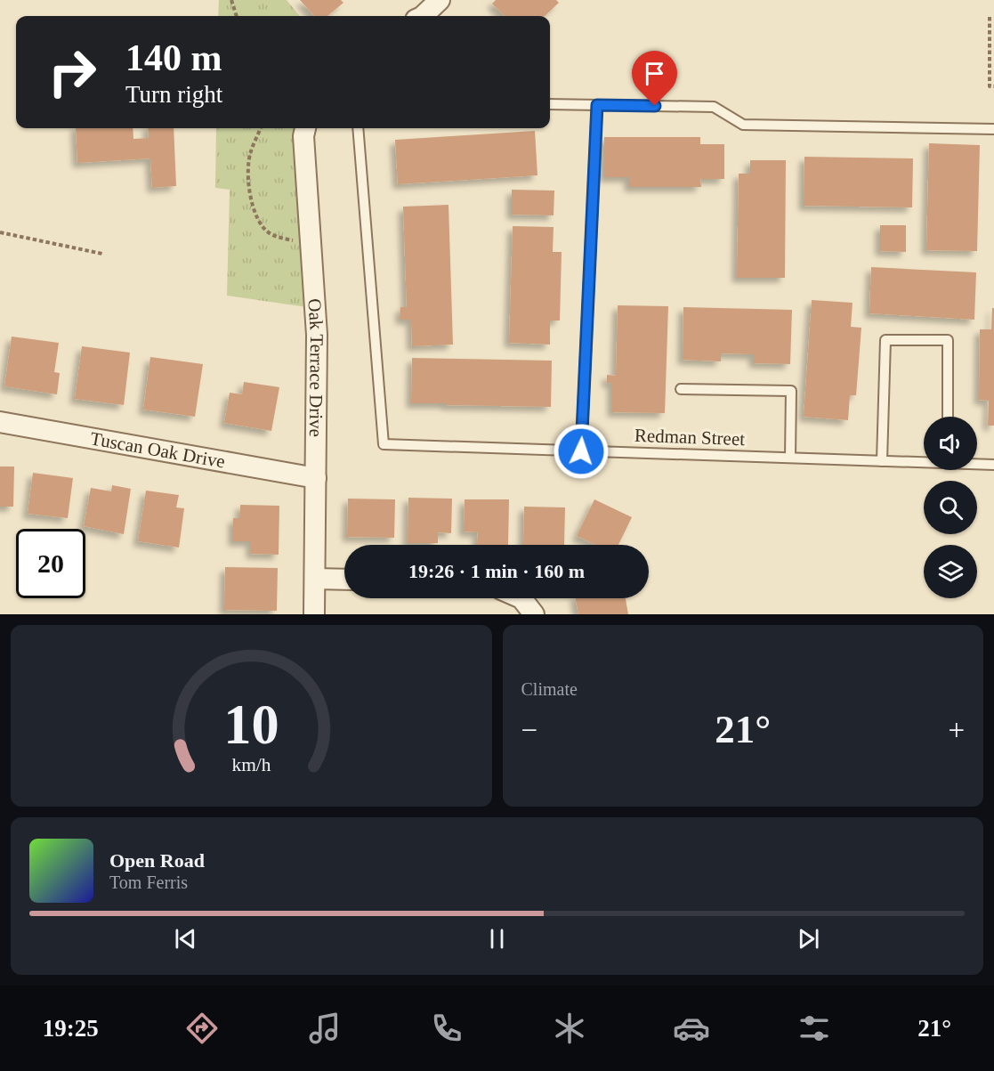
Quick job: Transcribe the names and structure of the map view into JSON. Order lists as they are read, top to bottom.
{
  "streets": {
    "street": ["Oak Terrace Drive", "Tuscan Oak Drive"],
    "lane": ["Redman Street"]
  },
  "crossings": [
    ["Oak Terrace Drive", "Tuscan Oak Drive"]
  ],
  "page": {
    "turn": ["140 m", "Turn right"],
    "limit": "20",
    "trip": "19:26 · 1 min · 160 m",
    "tile": "Climate",
    "heat": ["−", "21°", "+"],
    "song": ["Open Road", "Tom Ferris"],
    "tabs": ["19:25", "21°"],
    "gauge": ["10", "km/h"]
  }
}
